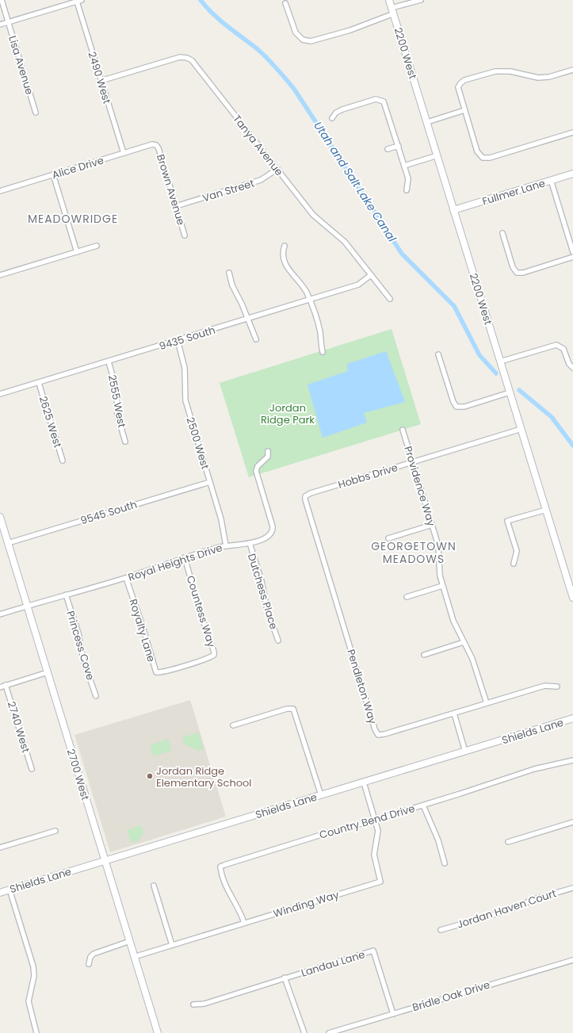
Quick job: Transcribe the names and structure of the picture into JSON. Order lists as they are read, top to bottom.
{
  "streets": {
    "main road": [
      "2200 West",
      "Fullmer Lane",
      "Shields Lane",
      "2700 West"
    ],
    "street": [
      "Lisa Avenue",
      "2490 West",
      "Tanya Avenue",
      "Alice Drive",
      "Brown Avenue",
      "Van Street",
      "9435 South",
      "2555 West",
      "2625 West",
      "2500 West",
      "Hobbs Drive",
      "Providence Way",
      "9545 South",
      "Royal Heights Drive",
      "Dutchess Place",
      "Countess Way",
      "Royalty Lane",
      "Princess Cove",
      "Pendleton Way",
      "2740 West",
      "Country Bend Drive",
      "Winding Way",
      "Jordan Haven Court",
      "Landau Lane",
      "Bridle Oak Drive"
    ]
  },
  "crossings": [
    ["2200 West", "Fullmer Lane"],
    ["2200 West", "Hobbs Drive"],
    ["2490 West", "Tanya Avenue"],
    ["2490 West", "Alice Drive"],
    ["Tanya Avenue", "Van Street"],
    ["Tanya Avenue", "9435 South"],
    ["Alice Drive", "Brown Avenue"],
    ["Brown Avenue", "Van Street"],
    ["9435 South", "2555 West"],
    ["9435 South", "2625 West"],
    ["9435 South", "2500 West"],
    ["2500 West", "9545 South"],
    ["2500 West", "Royal Heights Drive"],
    ["Hobbs Drive", "Providence Way"],
    ["Hobbs Drive", "Pendleton Way"],
    ["Providence Way", "Pendleton Way"],
    ["9545 South", "2700 West"],
    ["Royal Heights Drive", "Dutchess Place"],
    ["Royal Heights Drive", "Countess Way"],
    ["Royal Heights Drive", "Royalty Lane"],
    ["Royal Heights Drive", "Princess Cove"],
    ["Royal Heights Drive", "2700 West"],
    ["Countess Way", "Royalty Lane"],
    ["Shields Lane", "2700 West"],
    ["Shields Lane", "Winding Way"],
    ["2700 West", "Winding Way"],
    ["Country Bend Drive", "Winding Way"],
    ["Landau Lane", "Bridle Oak Drive"]
  ],
  "districts": ["MEADOWRIDGE", "GEORGETOWN MEADOWS"],
  "water": ["Utah and Salt Lake Canal"],
  "parks": ["Jordan Ridge Park"],
  "places": ["Jordan Ridge Elementary School"]
}
